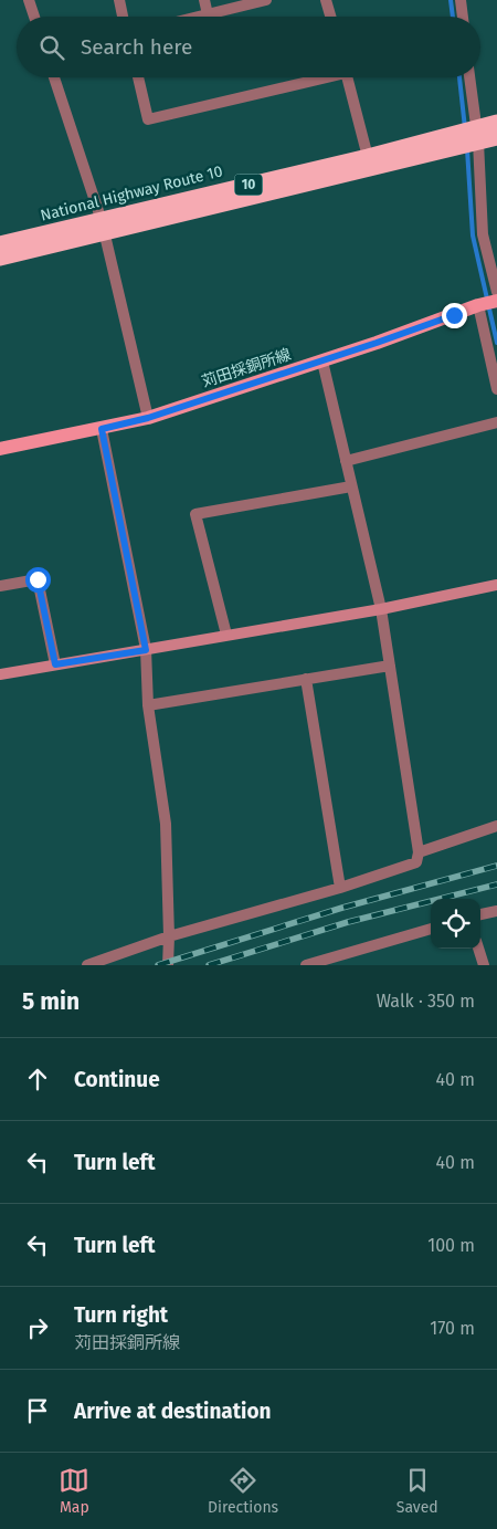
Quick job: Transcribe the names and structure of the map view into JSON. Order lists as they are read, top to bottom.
{
  "streets": {
    "highway": ["10", "National Highway Route 10"],
    "main road": ["苅田採銅所線"]
  },
  "page": {
    "search": "Search here",
    "heading": ["5 min", "Walk · 350 m"],
    "list": [
      ["Continue", "40 m"],
      ["Turn left", "40 m"],
      ["Turn left", "100 m"],
      ["Turn right", "苅田採銅所線", "170 m"],
      "Arrive at destination"
    ],
    "nav": ["Map", "Directions", "Saved"]
  }
}
